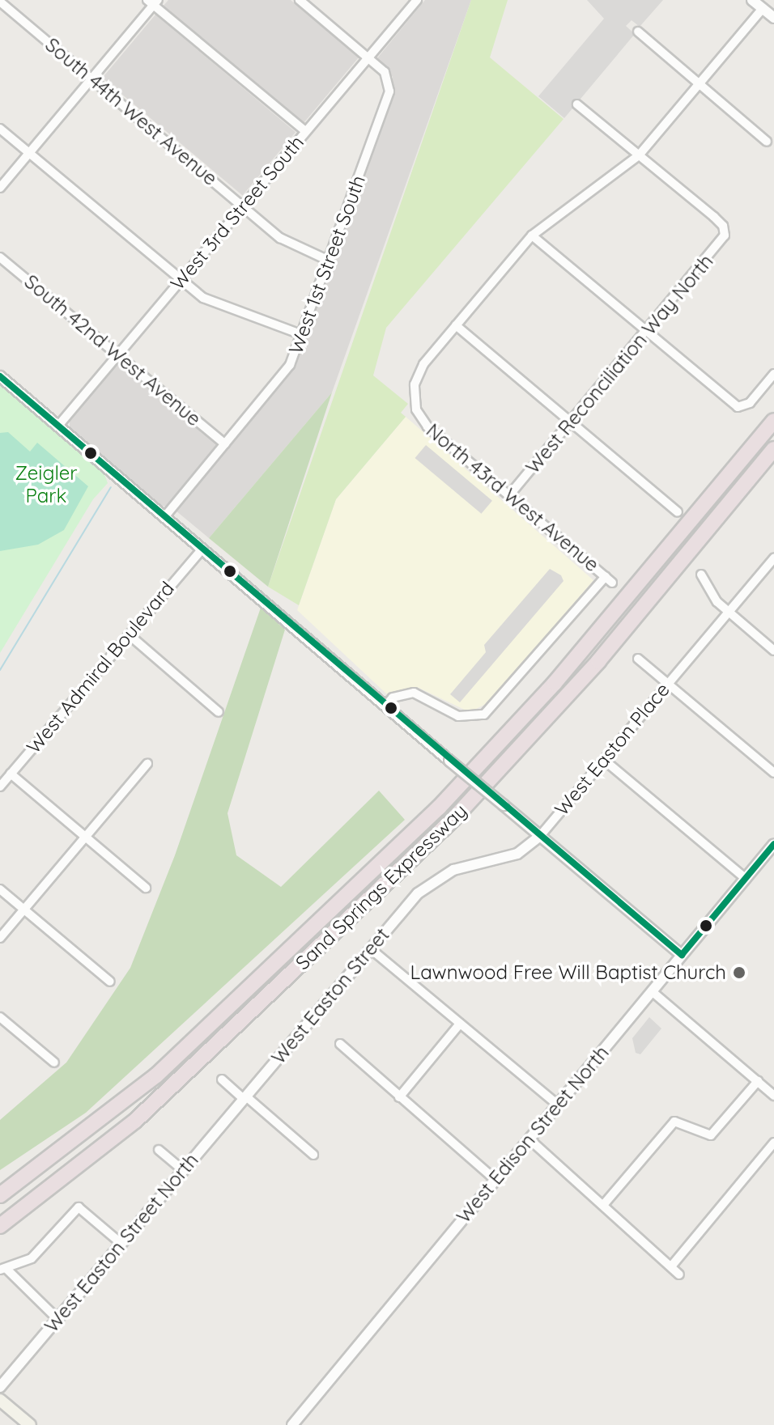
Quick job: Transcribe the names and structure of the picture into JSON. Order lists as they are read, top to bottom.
{
  "streets": {
    "highway": ["Sand Springs Expressway"],
    "street": [
      "South 44th West Avenue",
      "West 3rd Street South",
      "West 1st Street South",
      "South 42nd West Avenue",
      "West Reconciliation Way North",
      "North 43rd West Avenue",
      "West Admiral Boulevard",
      "West Easton Place",
      "West Easton Street",
      "West Edison Street North",
      "West Easton Street North"
    ]
  },
  "crossings": [
    ["South 44th West Avenue", "West 3rd Street South"],
    ["South 44th West Avenue", "West 1st Street South"],
    ["West 3rd Street South", "West 1st Street South"],
    ["West 3rd Street South", "South 42nd West Avenue"],
    ["West 1st Street South", "South 42nd West Avenue"],
    ["West Reconciliation Way North", "North 43rd West Avenue"],
    ["West Easton Place", "West Easton Street"],
    ["West Easton Street", "West Easton Street North"]
  ],
  "parks": ["Zeigler Park"],
  "places": ["Lawnwood Free Will Baptist Church"]
}
